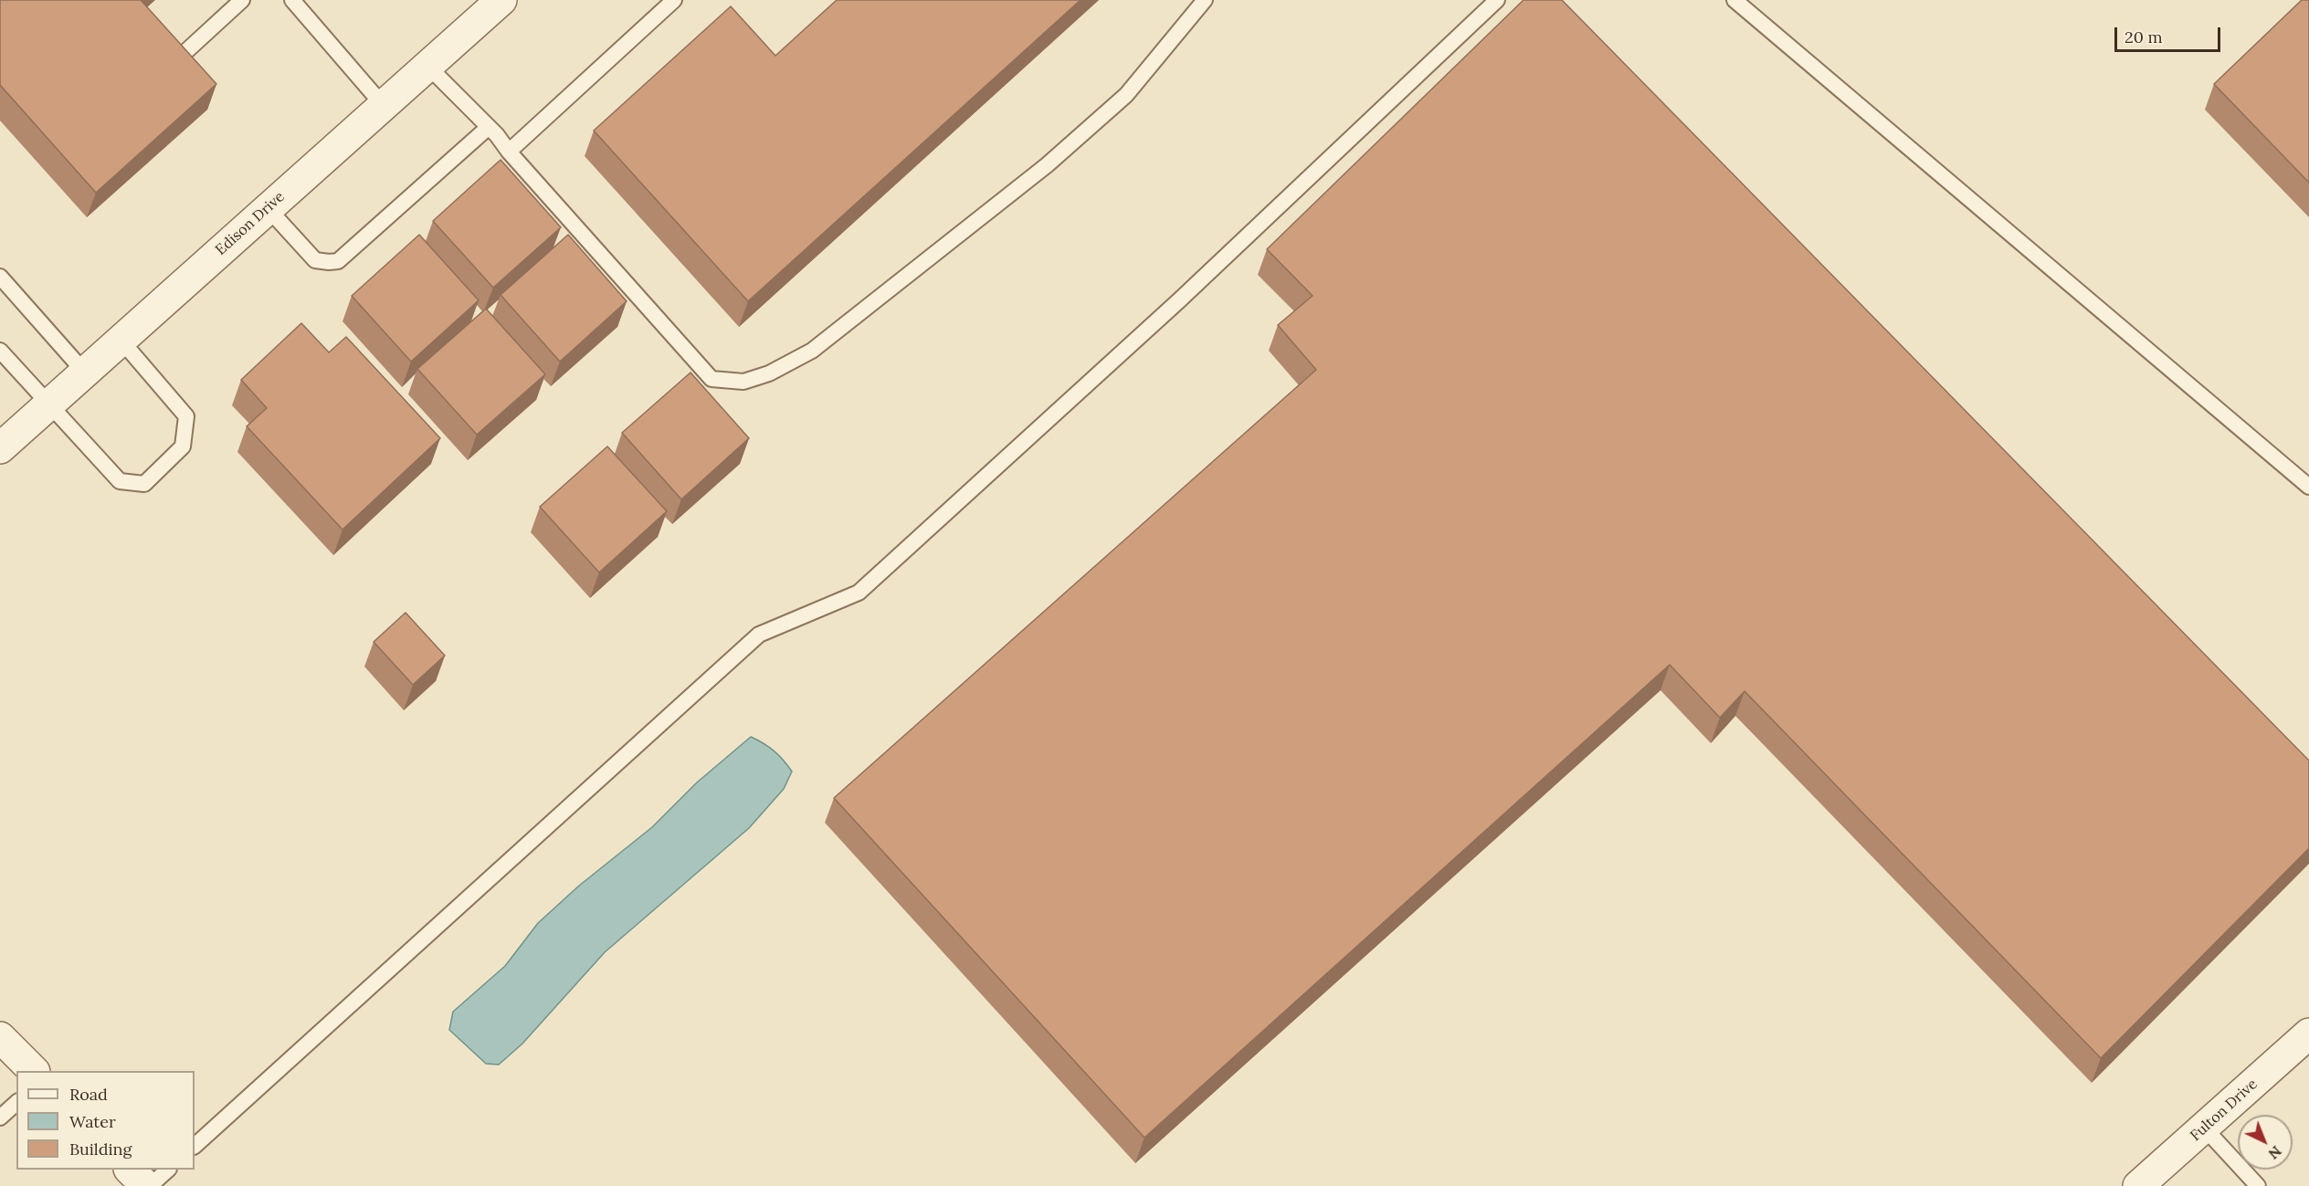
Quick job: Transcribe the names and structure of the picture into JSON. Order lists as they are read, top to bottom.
{
  "streets": {
    "street": ["Edison Drive", "Fulton Drive"]
  },
  "legend": ["Road", "Water", "Building"],
  "scale_bar": "20 m",
  "north": "bottom right"
}
